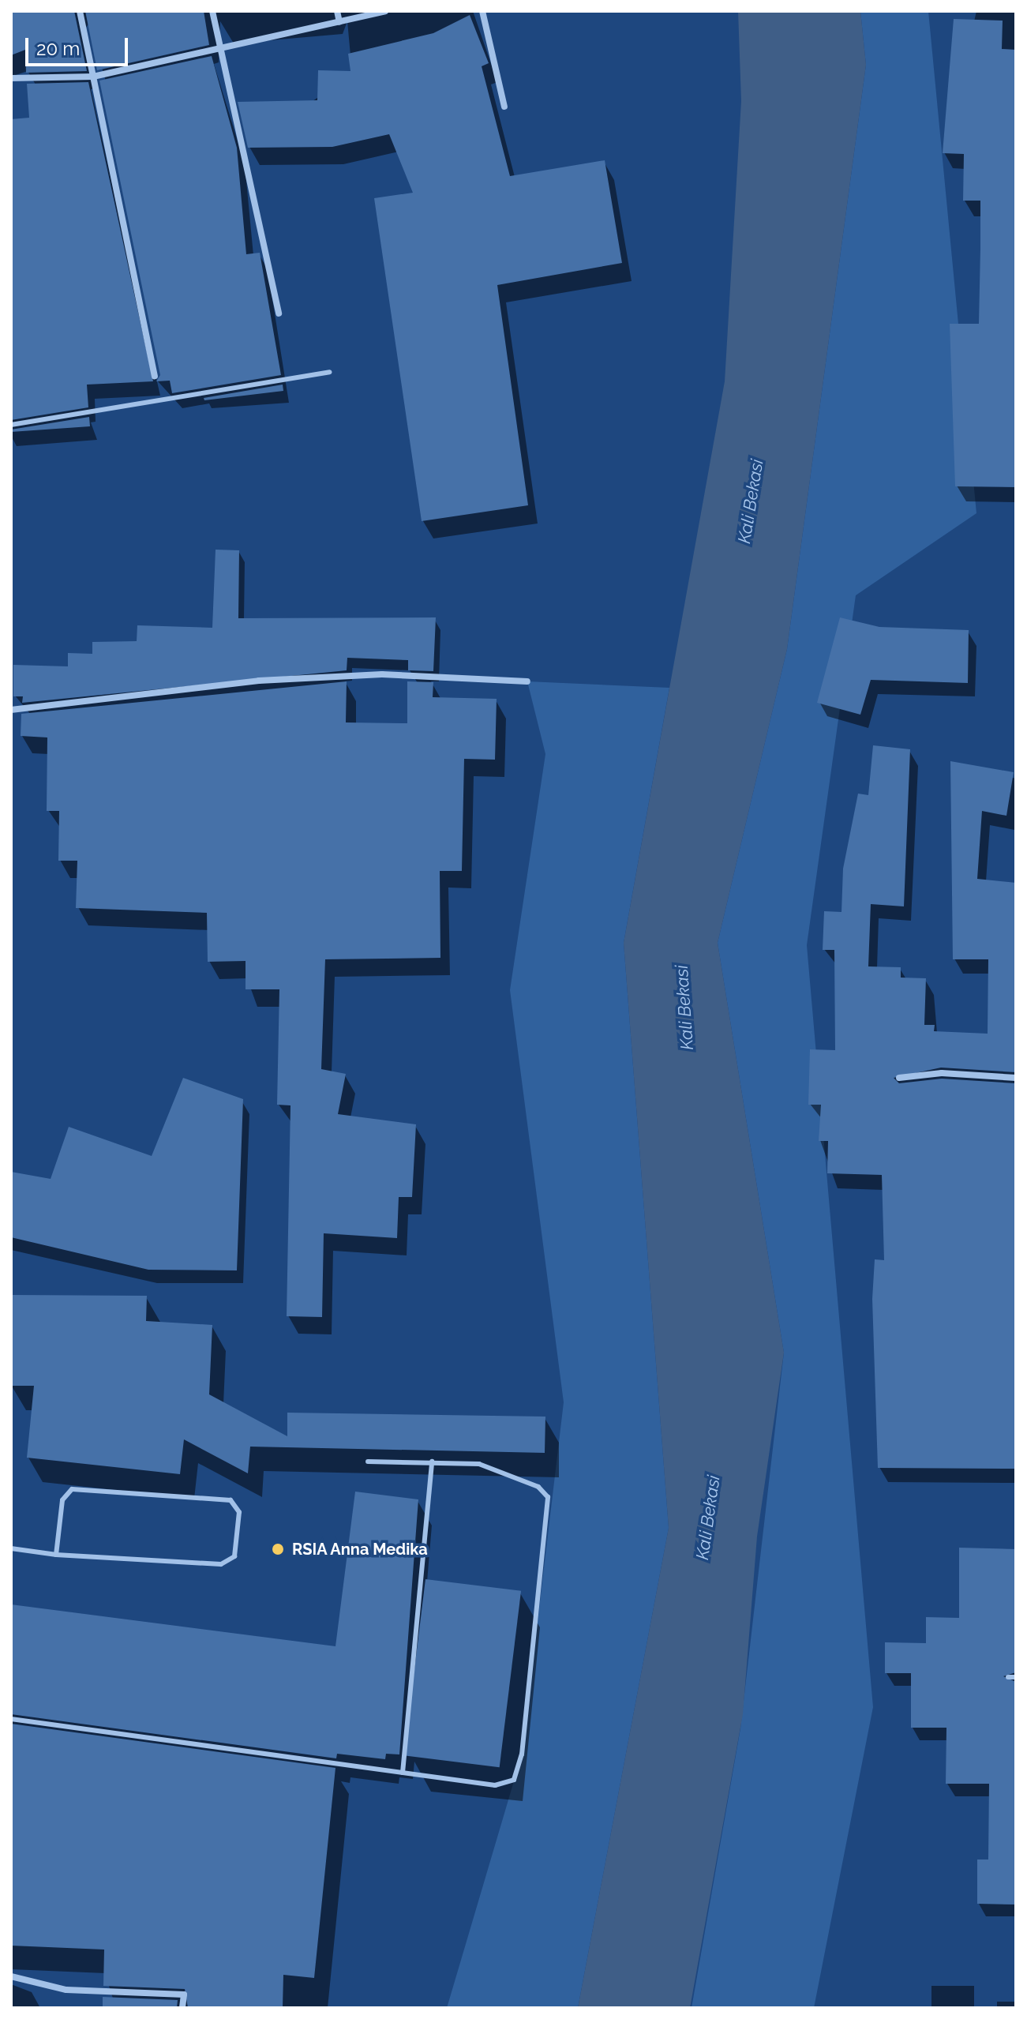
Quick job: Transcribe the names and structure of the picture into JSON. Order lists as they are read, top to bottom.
{
  "water": ["Kali Bekasi"],
  "places": ["RSIA Anna Medika"],
  "scale_bar": "20 m"
}
